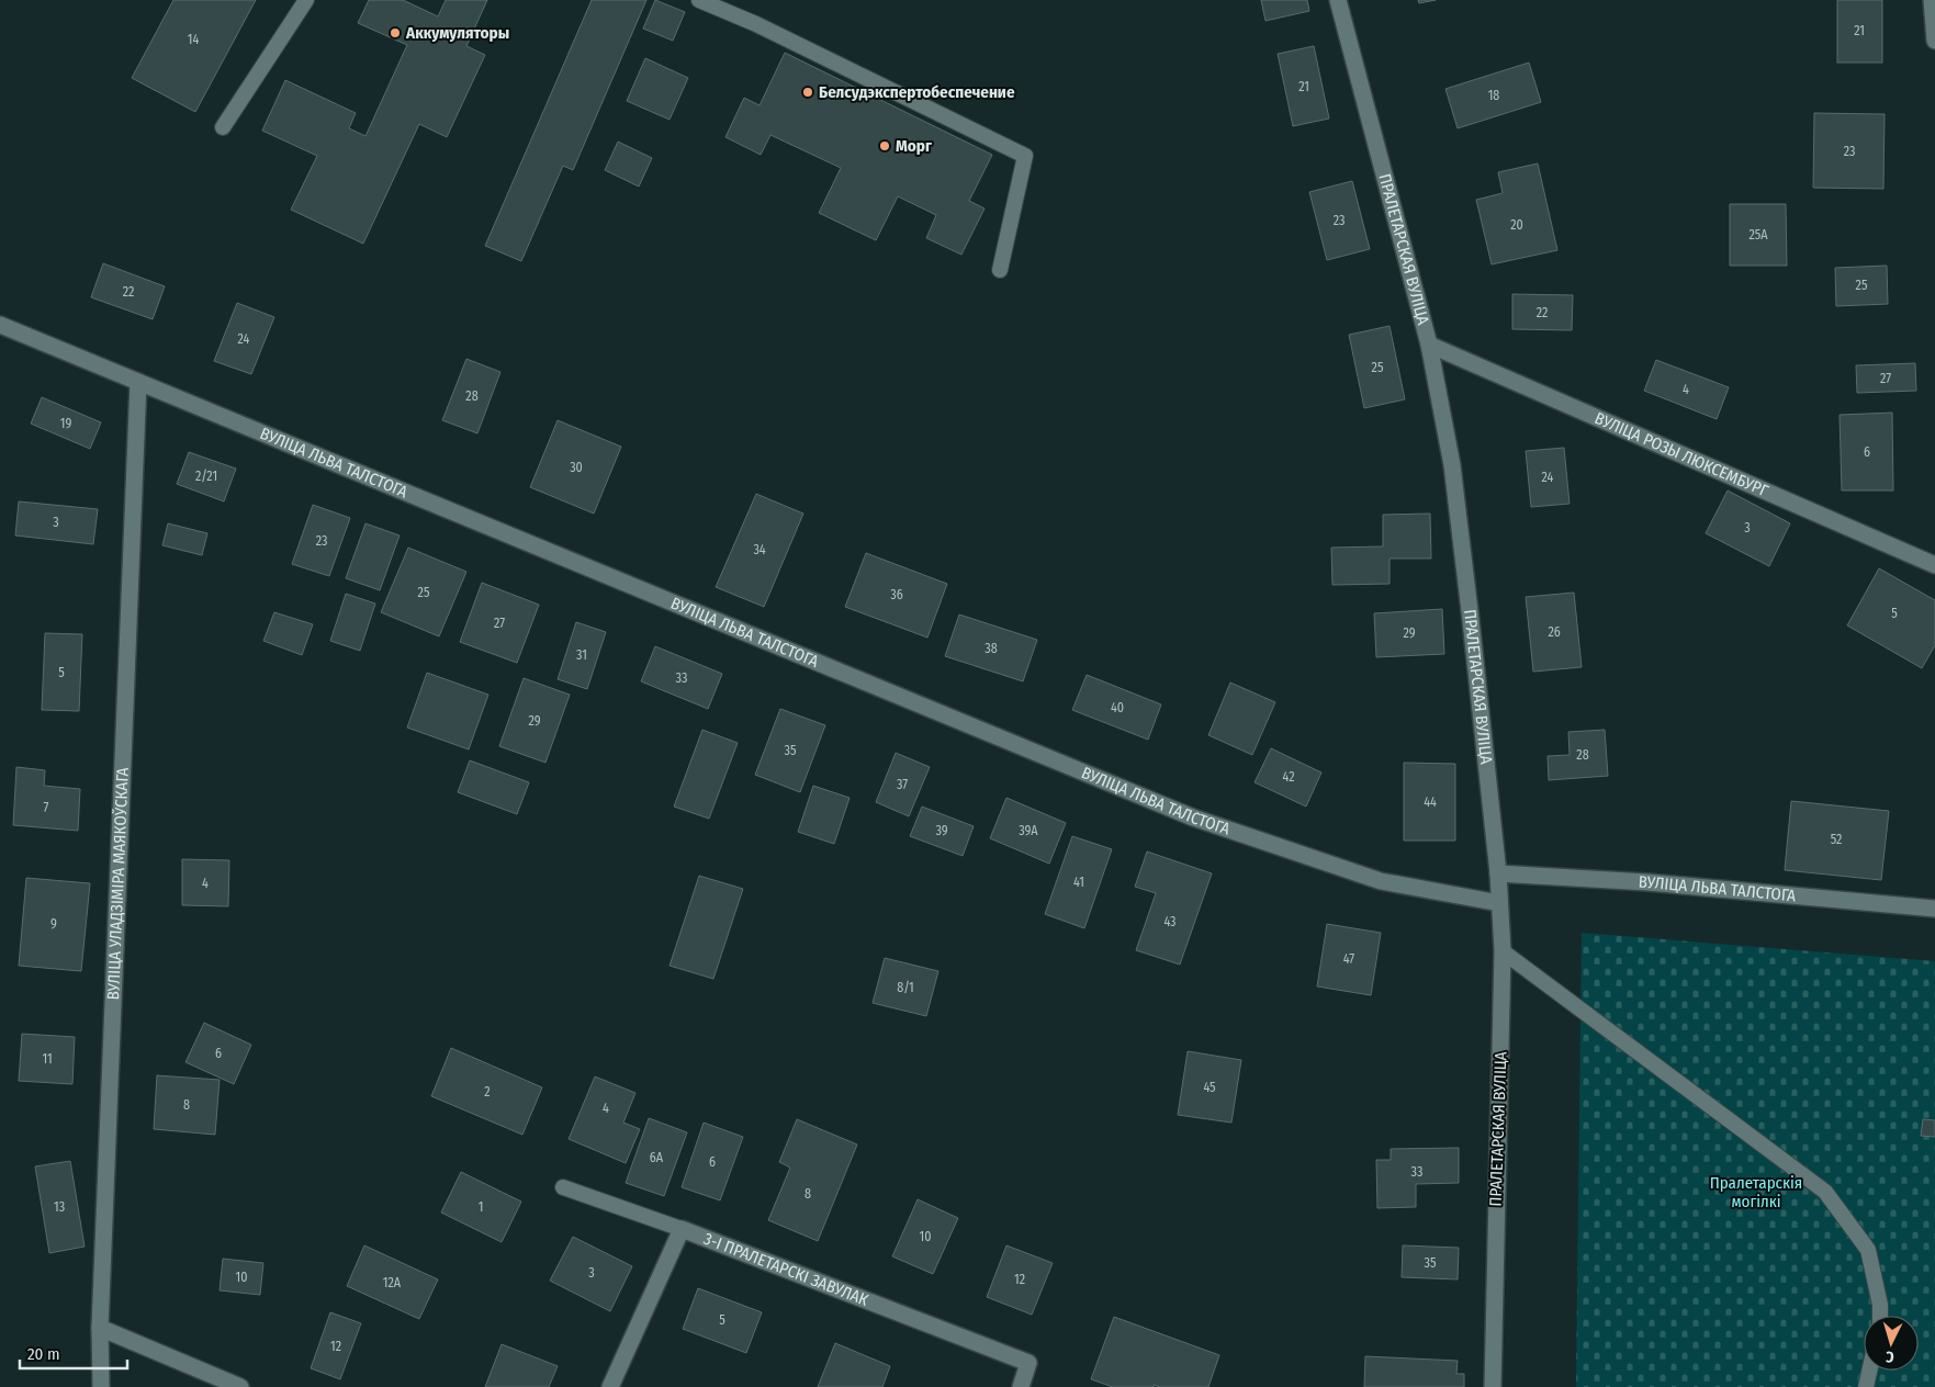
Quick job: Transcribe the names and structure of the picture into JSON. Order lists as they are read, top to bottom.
{
  "streets": {
    "street": [
      "ПРАЛЕТАРСКАЯ ВУЛІЦА",
      "ВУЛІЦА РОЗЫ ЛЮКСЕМБУРГ",
      "ВУЛІЦА ЛЬВА ТАЛСТОГА",
      "ВУЛІЦА УЛАДЗІМІРА МАЯКОЎСКАГА",
      "3-І ПРАЛЕТАРСКІ ЗАВУЛАК"
    ]
  },
  "crossings": [
    ["ПРАЛЕТАРСКАЯ ВУЛІЦА", "ВУЛІЦА РОЗЫ ЛЮКСЕМБУРГ"],
    ["ПРАЛЕТАРСКАЯ ВУЛІЦА", "ВУЛІЦА ЛЬВА ТАЛСТОГА"],
    ["ВУЛІЦА ЛЬВА ТАЛСТОГА", "ВУЛІЦА УЛАДЗІМІРА МАЯКОЎСКАГА"]
  ],
  "parks": ["Пралетарскія могілкі"],
  "places": ["Аккумуляторы", "Белсудэкспертобеспечение", "Морг"],
  "house_numbers": [
    "21",
    "14",
    "21",
    "18",
    "23",
    "23",
    "20",
    "25А",
    "25",
    "22",
    "22",
    "24",
    "25",
    "27",
    "4",
    "28",
    "19",
    "6",
    "30",
    "2/21",
    "24",
    "3",
    "3",
    "23",
    "34",
    "25",
    "36",
    "5",
    "27",
    "26",
    "29",
    "38",
    "31",
    "5",
    "33",
    "40",
    "29",
    "35",
    "28",
    "42",
    "37",
    "44",
    "7",
    "39",
    "39А",
    "52",
    "41",
    "4",
    "43",
    "9",
    "47",
    "8/1",
    "6",
    "11",
    "45",
    "2",
    "8",
    "4",
    "6А",
    "6",
    "33",
    "8",
    "13",
    "1",
    "10",
    "35",
    "3",
    "10",
    "12",
    "12А",
    "5",
    "12"
  ],
  "scale_bar": "20 m",
  "north": "bottom"
}
